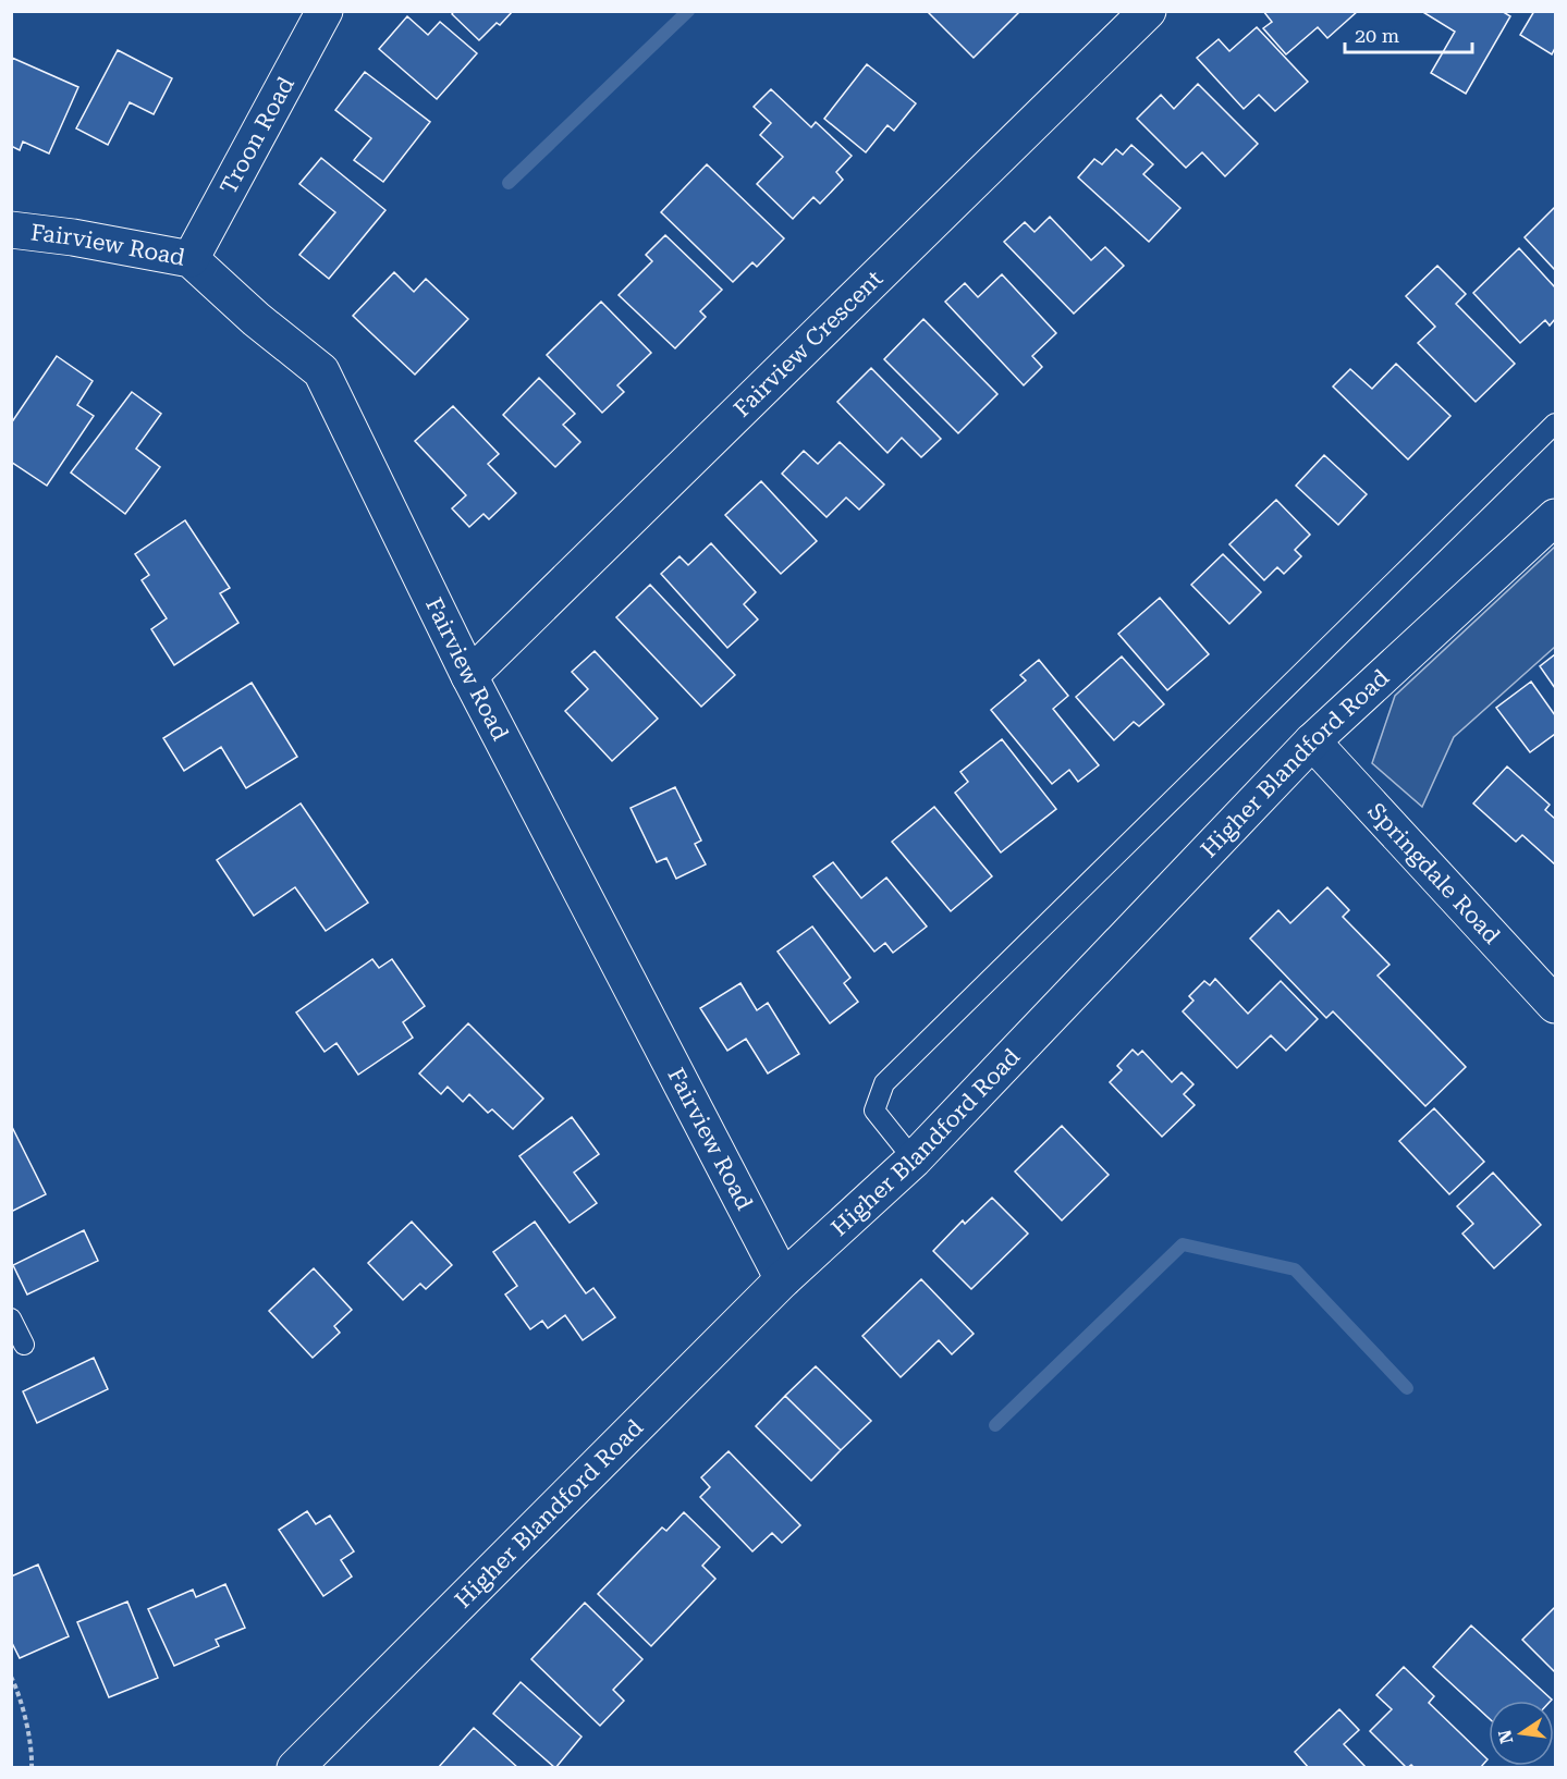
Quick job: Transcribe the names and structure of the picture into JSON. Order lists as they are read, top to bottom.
{
  "streets": {
    "street": [
      "Troon Road",
      "Fairview Road",
      "Fairview Crescent",
      "Higher Blandford Road",
      "Springdale Road"
    ]
  },
  "crossings": [
    ["Troon Road", "Fairview Road"],
    ["Fairview Road", "Fairview Crescent"],
    ["Fairview Road", "Higher Blandford Road"],
    ["Higher Blandford Road", "Springdale Road"]
  ],
  "scale_bar": "20 m",
  "north": "left"
}
